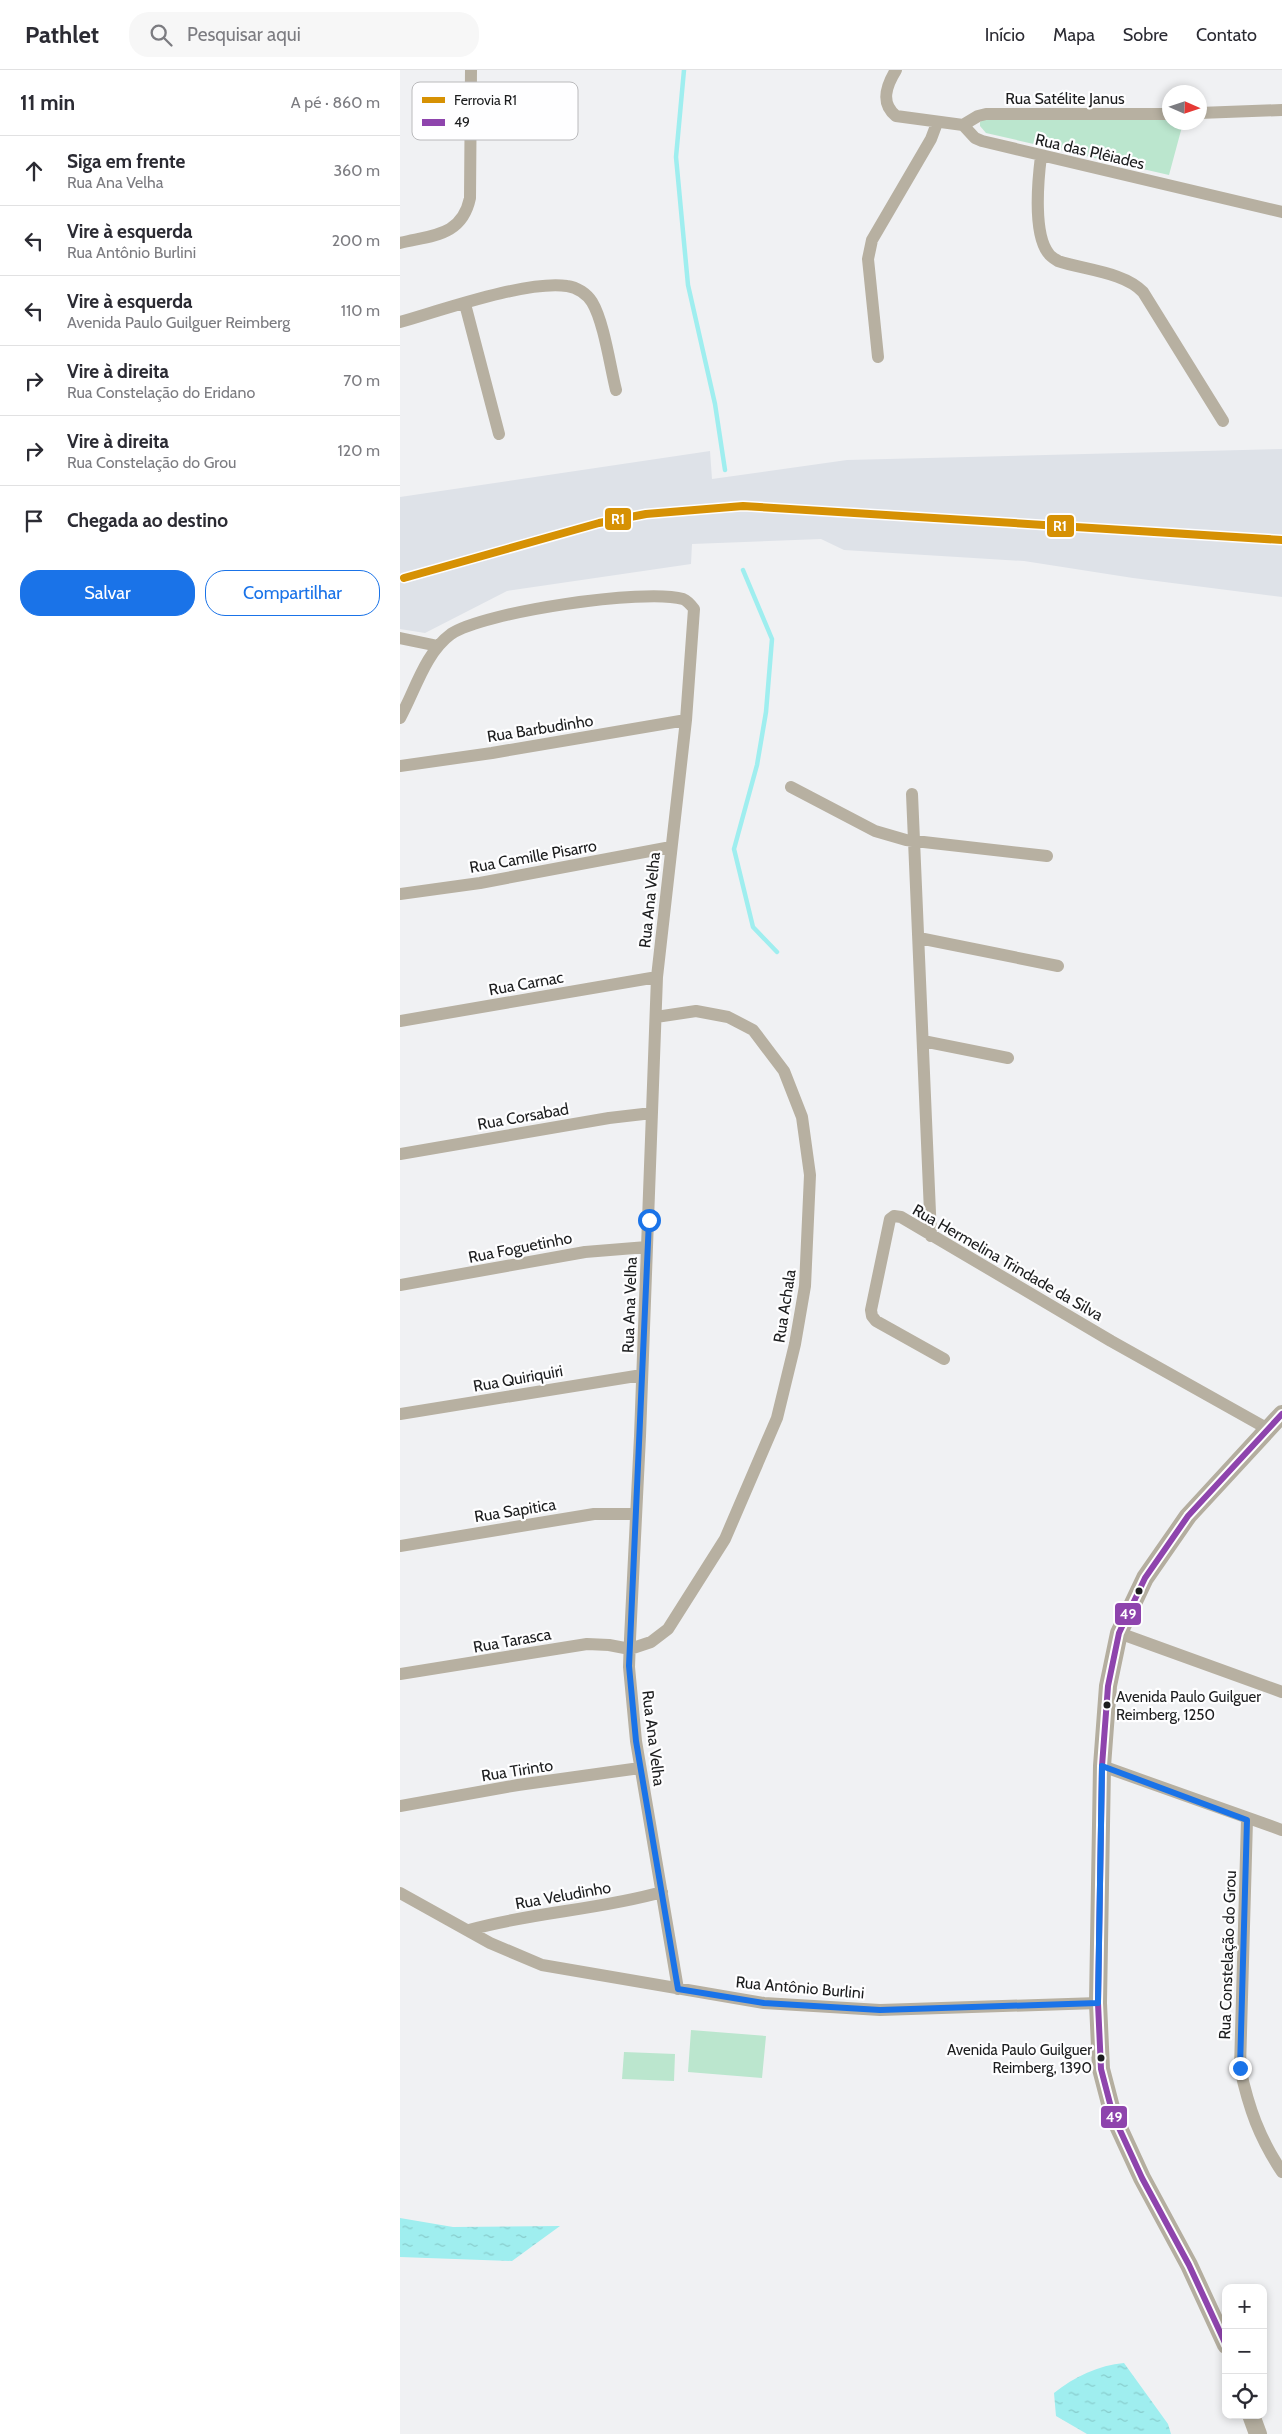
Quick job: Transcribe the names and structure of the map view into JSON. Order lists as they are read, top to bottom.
{
  "streets": {
    "street": [
      "Rua Satélite Janus",
      "Rua das Plêiades",
      "Rua Barbudinho",
      "Rua Camille Pisarro",
      "Rua Ana Velha",
      "Rua Carnac",
      "Rua Corsabad",
      "Rua Foguetinho",
      "Rua Hermelina Trindade da Silva",
      "Rua Achala",
      "Rua Quiriquiri",
      "Rua Sapitica",
      "Rua Tarasca",
      "Rua Tirinto",
      "Rua Veludinho",
      "Rua Constelação do Grou",
      "Rua Antônio Burlini"
    ]
  },
  "crossings": [
    ["Rua Satélite Janus", "Rua das Plêiades"],
    ["Rua Barbudinho", "Rua Ana Velha"],
    ["Rua Camille Pisarro", "Rua Ana Velha"],
    ["Rua Ana Velha", "Rua Carnac"],
    ["Rua Ana Velha", "Rua Corsabad"],
    ["Rua Ana Velha", "Rua Foguetinho"],
    ["Rua Ana Velha", "Rua Achala"],
    ["Rua Ana Velha", "Rua Quiriquiri"],
    ["Rua Ana Velha", "Rua Sapitica"],
    ["Rua Ana Velha", "Rua Tarasca"],
    ["Rua Ana Velha", "Rua Tirinto"],
    ["Rua Ana Velha", "Rua Veludinho"],
    ["Rua Ana Velha", "Rua Antônio Burlini"],
    ["Rua Achala", "Rua Tarasca"],
    ["Rua Veludinho", "Rua Antônio Burlini"]
  ],
  "places": ["Avenida Paulo Guilguer Reimberg, 1250", "Avenida Paulo Guilguer Reimberg, 1390"],
  "lines": ["rail line R1", "transit line 49"],
  "legend": ["Ferrovia R1", "49"],
  "north": "right",
  "page": {
    "header": "Pathlet",
    "search": "Pesquisar aqui",
    "nav": [
      "Início",
      "Mapa",
      "Sobre",
      "Contato"
    ],
    "heading": ["11 min", "A pé · 860 m"],
    "list": [
      ["Siga em frente", "Rua Ana Velha", "360 m"],
      ["Vire à esquerda", "Rua Antônio Burlini", "200 m"],
      ["Vire à esquerda", "Avenida Paulo Guilguer Reimberg", "110 m"],
      ["Vire à direita", "Rua Constelação do Eridano", "70 m"],
      ["Vire à direita", "Rua Constelação do Grou", "120 m"],
      "Chegada ao destino"
    ],
    "buttons": ["Salvar", "Compartilhar"],
    "map_buttons": ["+", "−"]
  }
}
